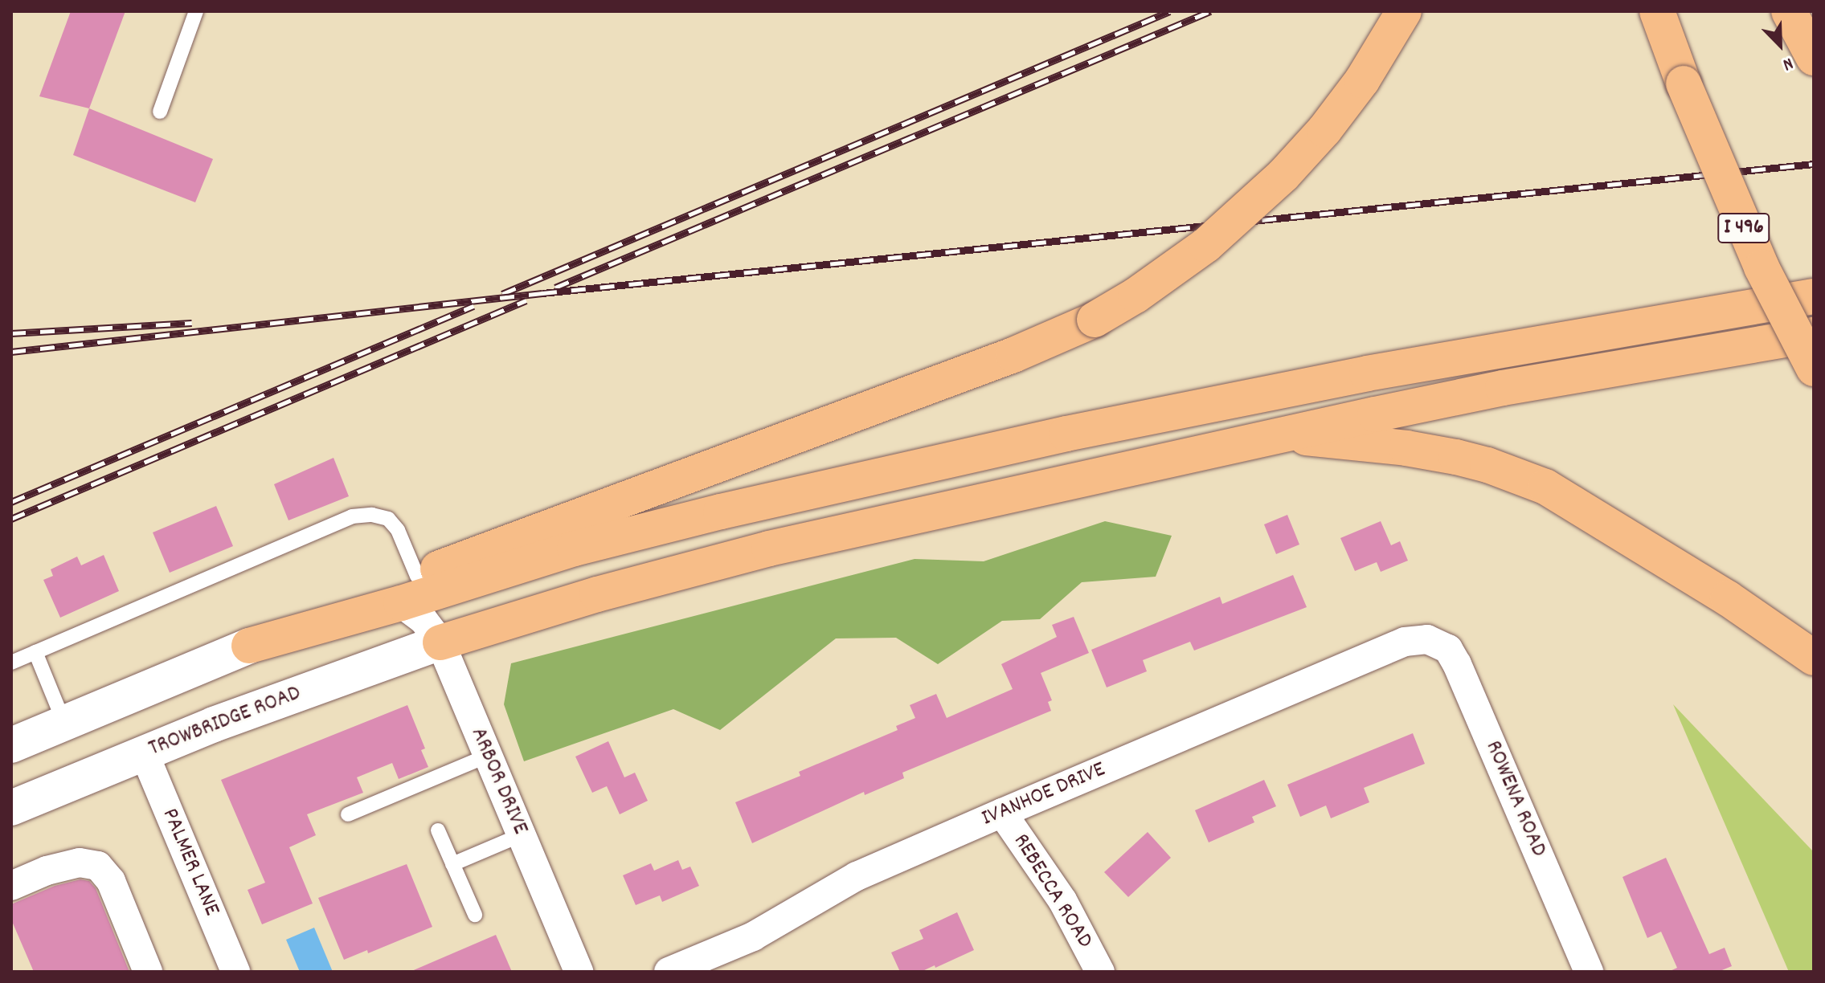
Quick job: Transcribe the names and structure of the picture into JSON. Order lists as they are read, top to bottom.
{
  "streets": {
    "highway": ["I 496"],
    "street": [
      "TROWBRIDGE ROAD",
      "ARBOR DRIVE",
      "IVANHOE DRIVE",
      "ROWENA ROAD",
      "PALMER LANE",
      "REBECCA ROAD"
    ]
  },
  "crossings": [
    ["TROWBRIDGE ROAD", "ARBOR DRIVE"],
    ["TROWBRIDGE ROAD", "PALMER LANE"],
    ["IVANHOE DRIVE", "ROWENA ROAD"],
    ["IVANHOE DRIVE", "REBECCA ROAD"]
  ],
  "north": "bottom right"
}
